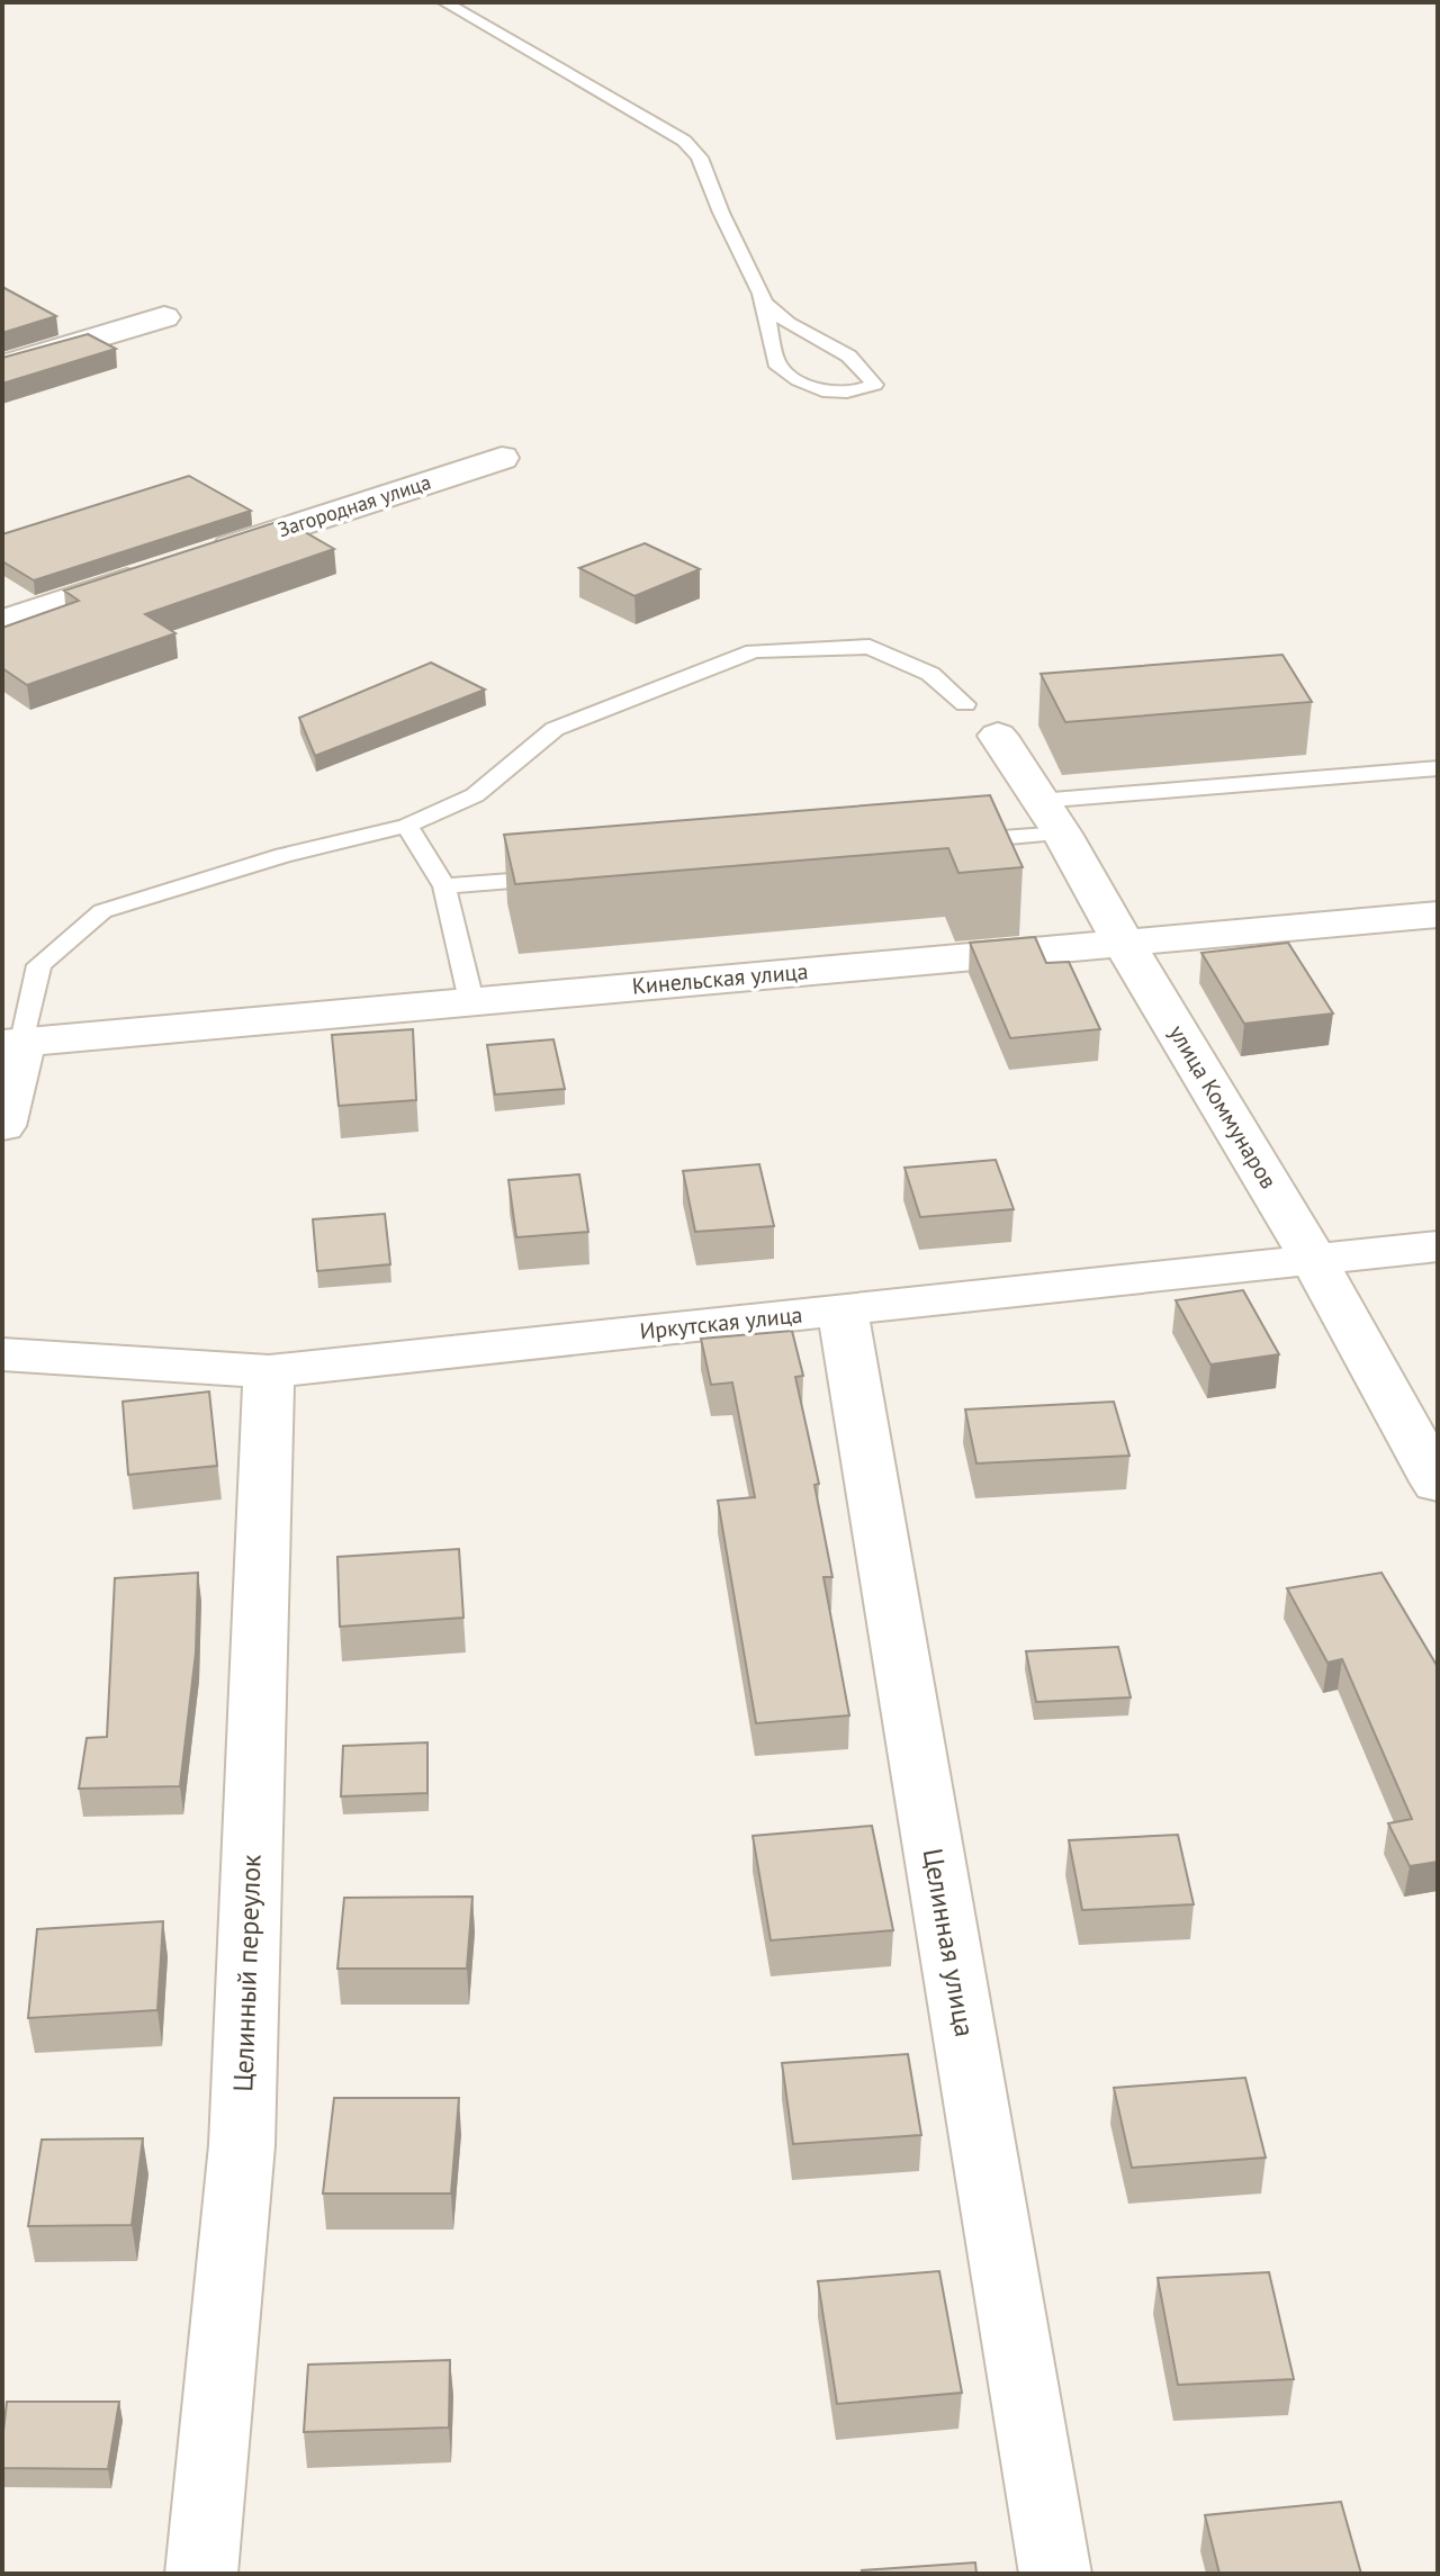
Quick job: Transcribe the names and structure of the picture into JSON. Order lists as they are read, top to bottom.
{
  "streets": {
    "street": [
      "Загородная улица",
      "Кинельская улица",
      "улица Коммунаров",
      "Иркутская улица",
      "Целинная улица",
      "Целинный переулок"
    ]
  },
  "crossings": [
    ["Кинельская улица", "улица Коммунаров"],
    ["улица Коммунаров", "Иркутская улица"],
    ["Иркутская улица", "Целинная улица"],
    ["Иркутская улица", "Целинный переулок"]
  ]
}
